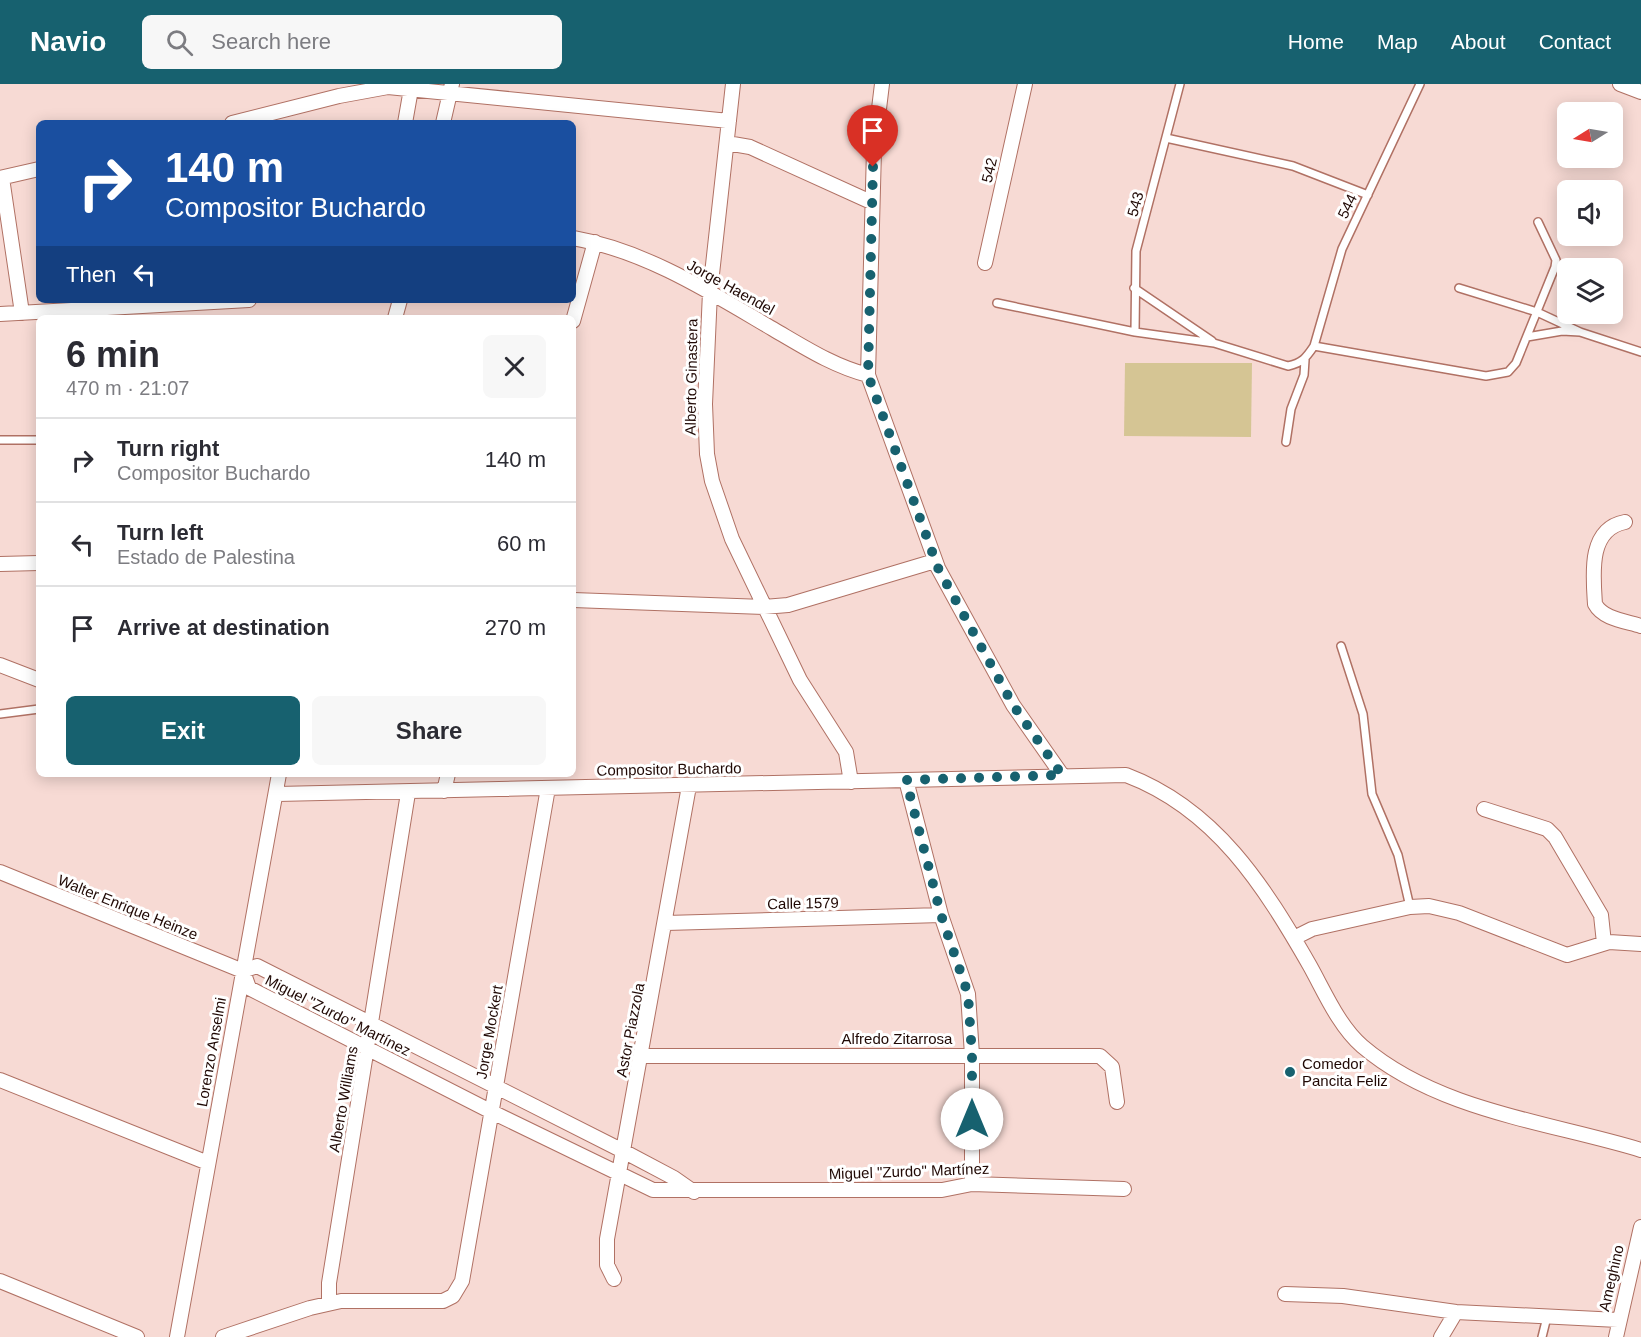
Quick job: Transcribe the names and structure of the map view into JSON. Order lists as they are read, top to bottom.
{
  "streets": {
    "street": [
      "542",
      "Jorge Haendel",
      "Alberto Ginastera",
      "Compositor Buchardo",
      "Calle 1579",
      "Walter Enrique Heinze",
      "Miguel \"Zurdo\" Martínez",
      "Astor Piazzola",
      "Jorge Mockert",
      "Alfredo Zitarrosa",
      "Lorenzo Anselmi",
      "Alberto Williams",
      "Ameghino"
    ],
    "lane": ["543", "544"]
  },
  "crossings": [
    ["Jorge Haendel", "Alberto Ginastera"],
    ["Alberto Ginastera", "Compositor Buchardo"],
    ["Compositor Buchardo", "Astor Piazzola"],
    ["Compositor Buchardo", "Jorge Mockert"],
    ["Compositor Buchardo", "Lorenzo Anselmi"],
    ["Compositor Buchardo", "Alberto Williams"],
    ["Calle 1579", "Astor Piazzola"],
    ["Walter Enrique Heinze", "Miguel \"Zurdo\" Martínez"],
    ["Walter Enrique Heinze", "Lorenzo Anselmi"],
    ["Miguel \"Zurdo\" Martínez", "Astor Piazzola"],
    ["Miguel \"Zurdo\" Martínez", "Jorge Mockert"],
    ["Miguel \"Zurdo\" Martínez", "Lorenzo Anselmi"],
    ["Miguel \"Zurdo\" Martínez", "Alberto Williams"],
    ["Astor Piazzola", "Alfredo Zitarrosa"],
    ["Jorge Mockert", "Alberto Williams"]
  ],
  "places": ["Comedor Pancita Feliz"],
  "north": "left",
  "page": {
    "header": "Navio",
    "search": "Search here",
    "nav": [
      "Home",
      "Map",
      "About",
      "Contact"
    ],
    "turn": ["140 m", "Compositor Buchardo"],
    "then": "Then",
    "heading": ["6 min", "470 m · 21:07"],
    "list": [
      {
        "name": "Turn right",
        "note": "Compositor Buchardo",
        "value": "140 m"
      },
      {
        "name": "Turn left",
        "note": "Estado de Palestina",
        "value": "60 m"
      },
      {
        "name": "Arrive at destination",
        "value": "270 m"
      }
    ],
    "buttons": ["Exit", "Share"]
  }
}
